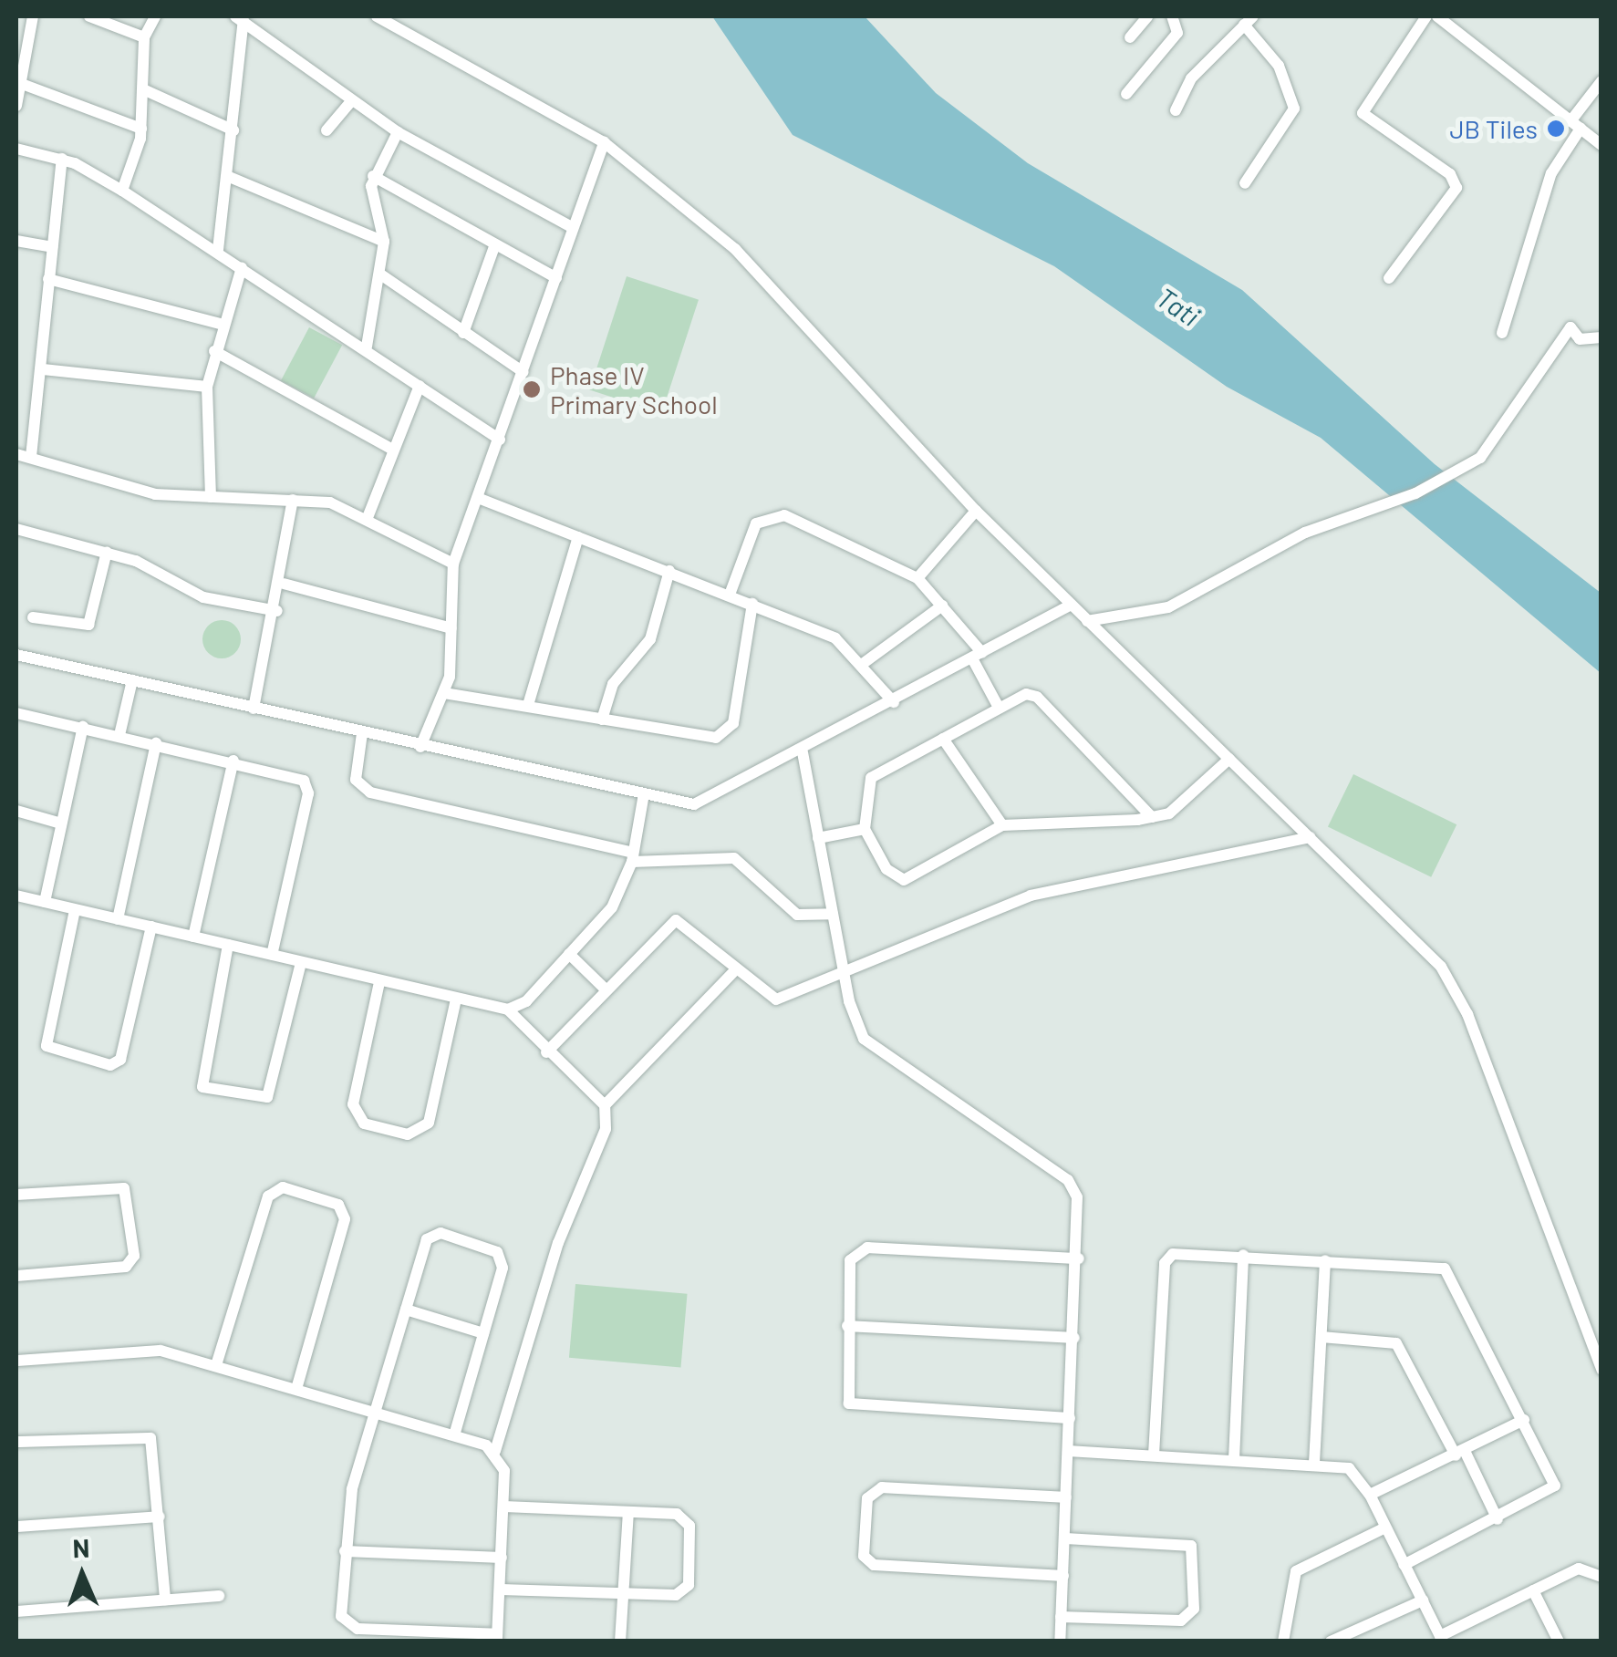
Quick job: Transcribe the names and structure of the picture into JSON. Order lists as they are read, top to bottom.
{
  "water": ["Tati"],
  "places": ["JB Tiles", "Phase IV Primary School"],
  "north": "top"
}
